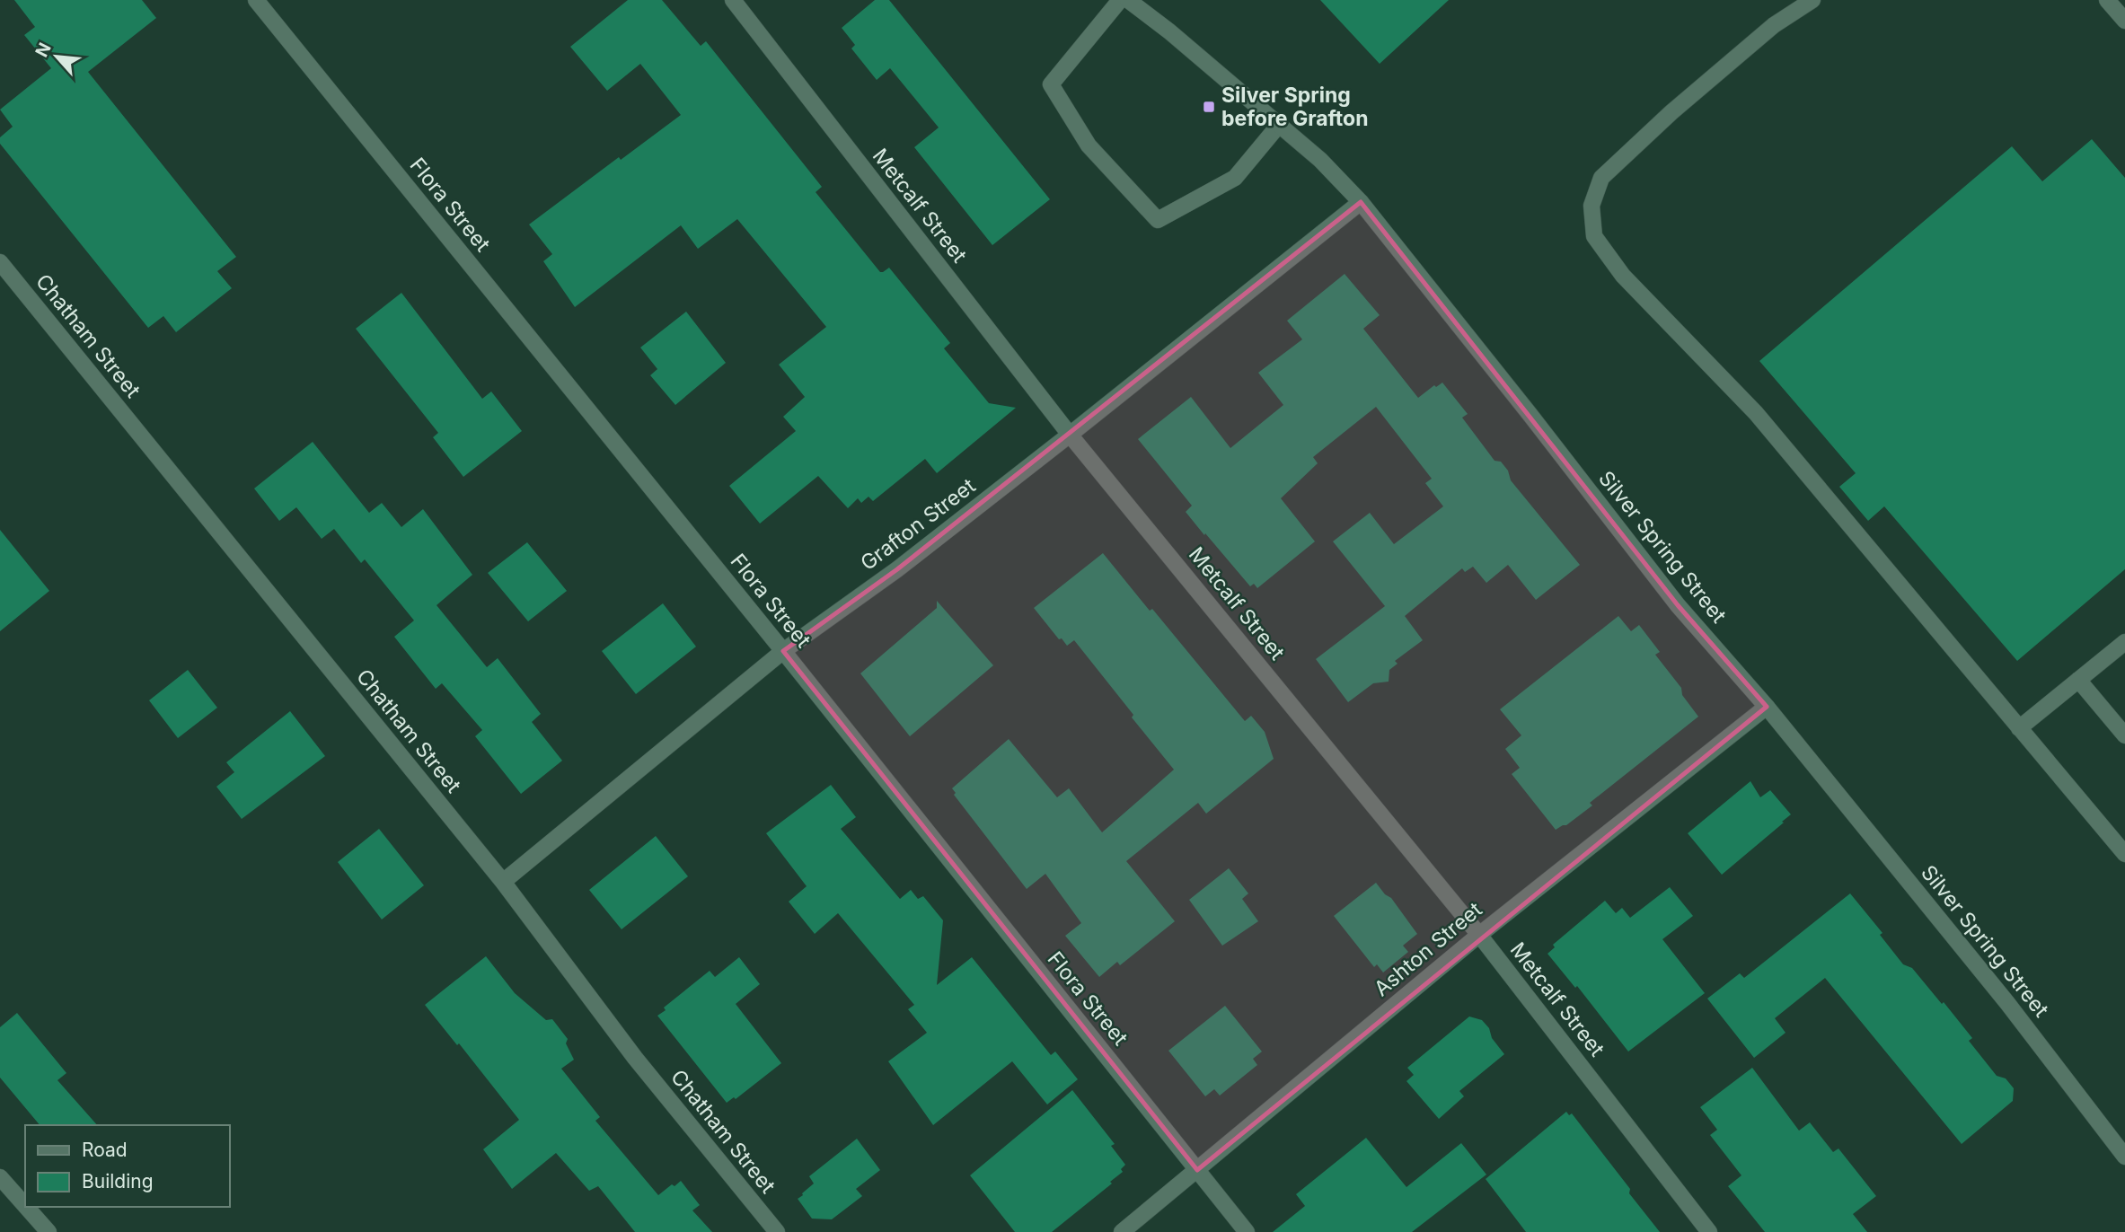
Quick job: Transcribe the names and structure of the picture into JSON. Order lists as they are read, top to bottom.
{
  "streets": {
    "street": [
      "Flora Street",
      "Metcalf Street",
      "Chatham Street",
      "Grafton Street",
      "Silver Spring Street",
      "Ashton Street"
    ]
  },
  "crossings": [
    ["Flora Street", "Grafton Street"],
    ["Flora Street", "Ashton Street"],
    ["Metcalf Street", "Grafton Street"],
    ["Metcalf Street", "Ashton Street"],
    ["Chatham Street", "Grafton Street"],
    ["Grafton Street", "Silver Spring Street"],
    ["Silver Spring Street", "Ashton Street"]
  ],
  "places": {
    "transit": ["Silver Spring before Grafton"]
  },
  "legend": ["Road", "Building"],
  "north": "top left"
}
